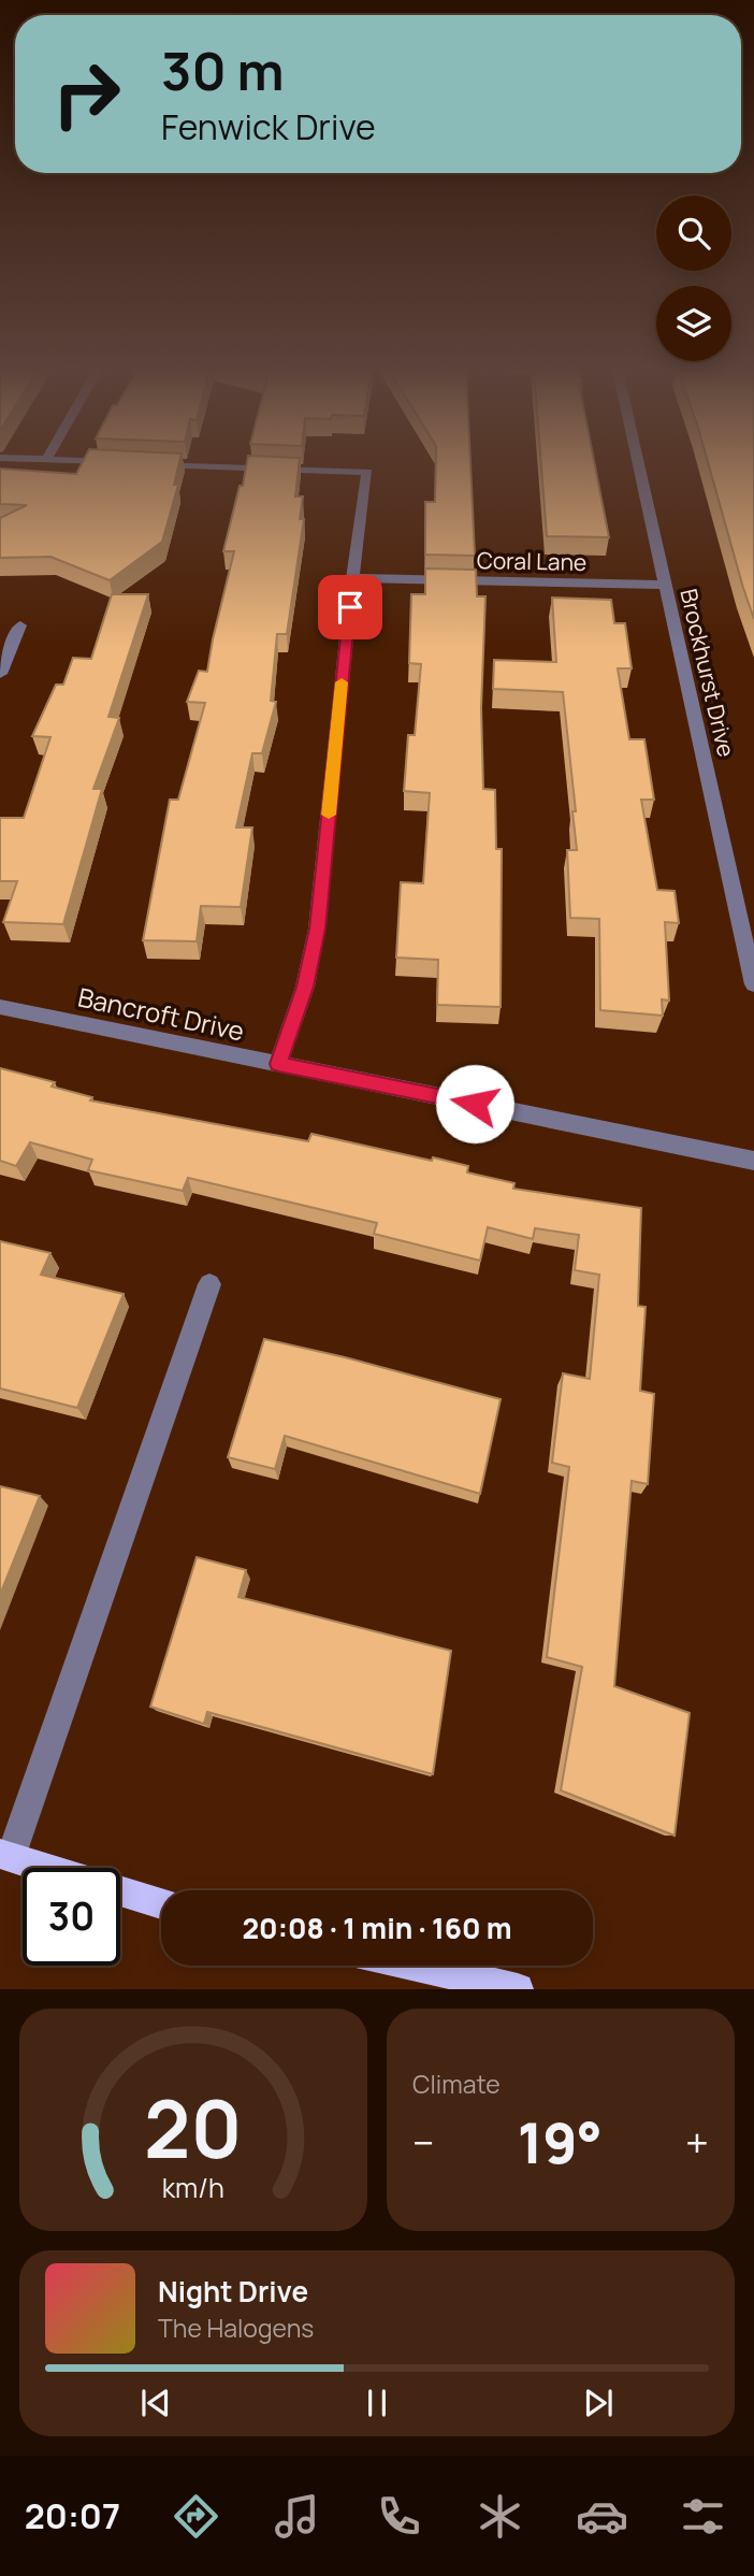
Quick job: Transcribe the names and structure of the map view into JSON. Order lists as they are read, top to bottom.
{
  "streets": {
    "street": ["Coral Lane", "Brockhurst Drive", "Bancroft Drive"]
  },
  "crossings": [
    ["Coral Lane", "Brockhurst Drive"]
  ],
  "page": {
    "turn": ["30 m", "Fenwick Drive"],
    "limit": "30",
    "trip": "20:08 · 1 min · 160 m",
    "tile": "Climate",
    "heat": ["−", "19°", "+"],
    "song": ["Night Drive", "The Halogens"],
    "tabs": "20:07",
    "gauge": ["20", "km/h"]
  }
}
